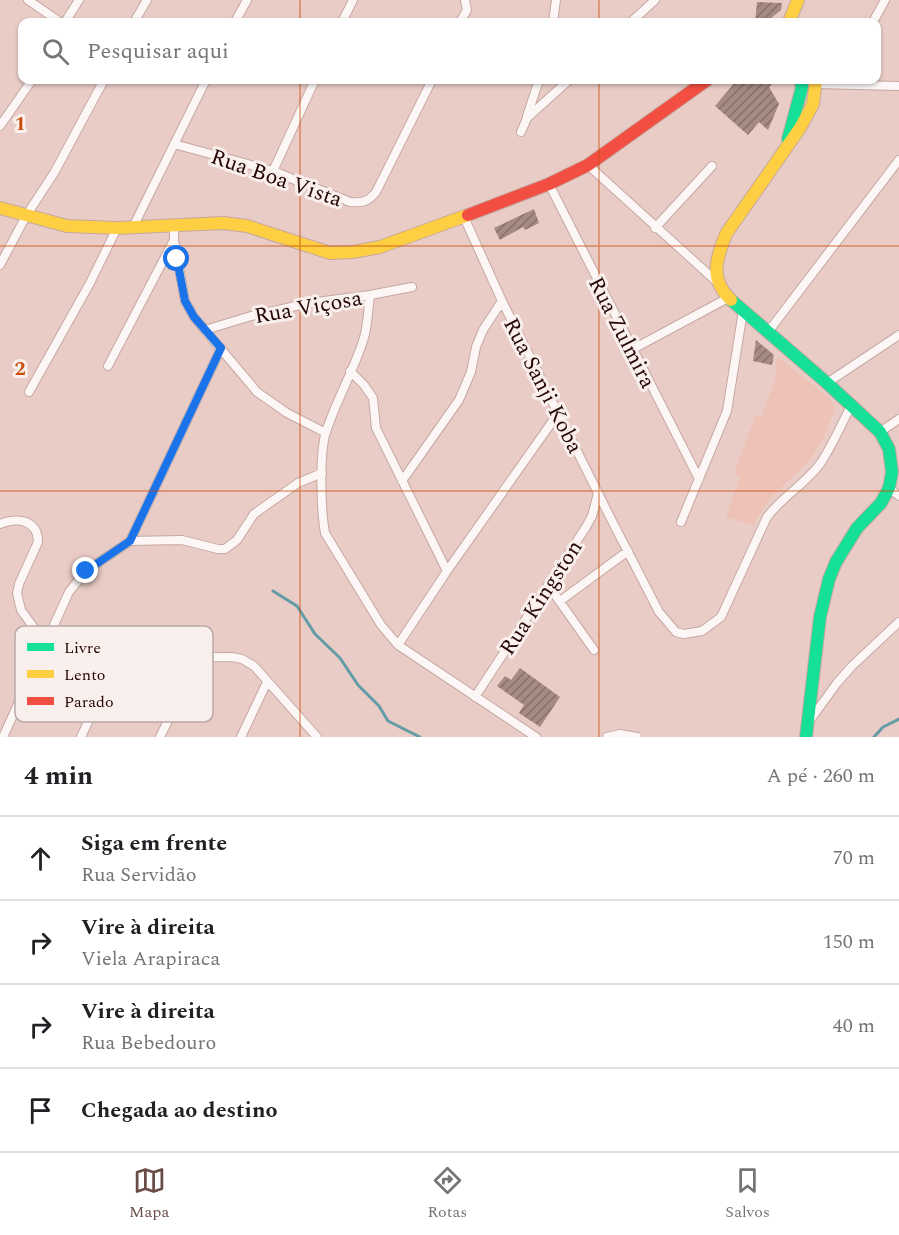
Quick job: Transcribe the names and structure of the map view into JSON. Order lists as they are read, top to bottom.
{
  "streets": {
    "street": [
      "Rua Boa Vista",
      "Rua Viçosa",
      "Rua Zulmira",
      "Rua Sanji Koba",
      "Rua Kingston"
    ]
  },
  "crossings": [
    ["Rua Sanji Koba", "Rua Kingston"]
  ],
  "legend": ["Livre", "Lento", "Parado"],
  "page": {
    "search": "Pesquisar aqui",
    "heading": ["4 min", "A pé · 260 m"],
    "list": [
      ["Siga em frente", "Rua Servidão", "70 m"],
      ["Vire à direita", "Viela Arapiraca", "150 m"],
      ["Vire à direita", "Rua Bebedouro", "40 m"],
      "Chegada ao destino"
    ],
    "nav": ["Mapa", "Rotas", "Salvos"]
  },
  "grid": {
    "rows": ["1", "2"]
  }
}
